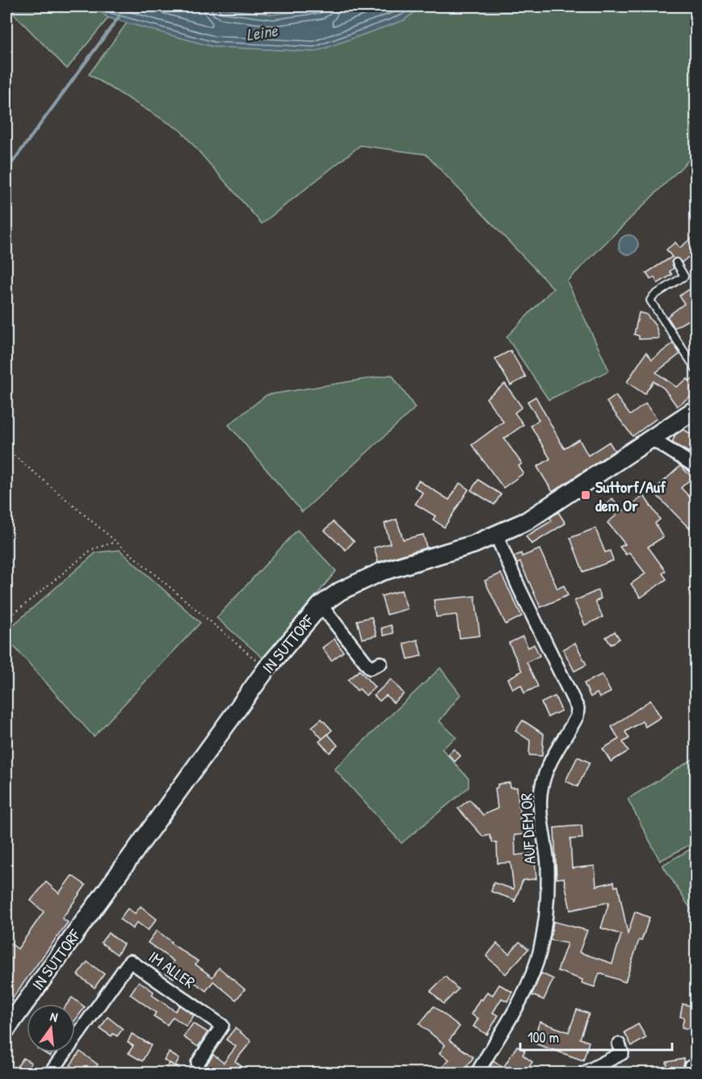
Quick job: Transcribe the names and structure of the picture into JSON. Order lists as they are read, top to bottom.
{
  "streets": {
    "main road": ["IN SUTTORF"],
    "street": ["AUF DEM OR", "IM ALLER"]
  },
  "crossings": [
    ["IN SUTTORF", "AUF DEM OR"]
  ],
  "water": ["Leine"],
  "places": {
    "transit": ["Suttorf/Auf dem Or"]
  },
  "scale_bar": "100 m",
  "north": "top"
}
